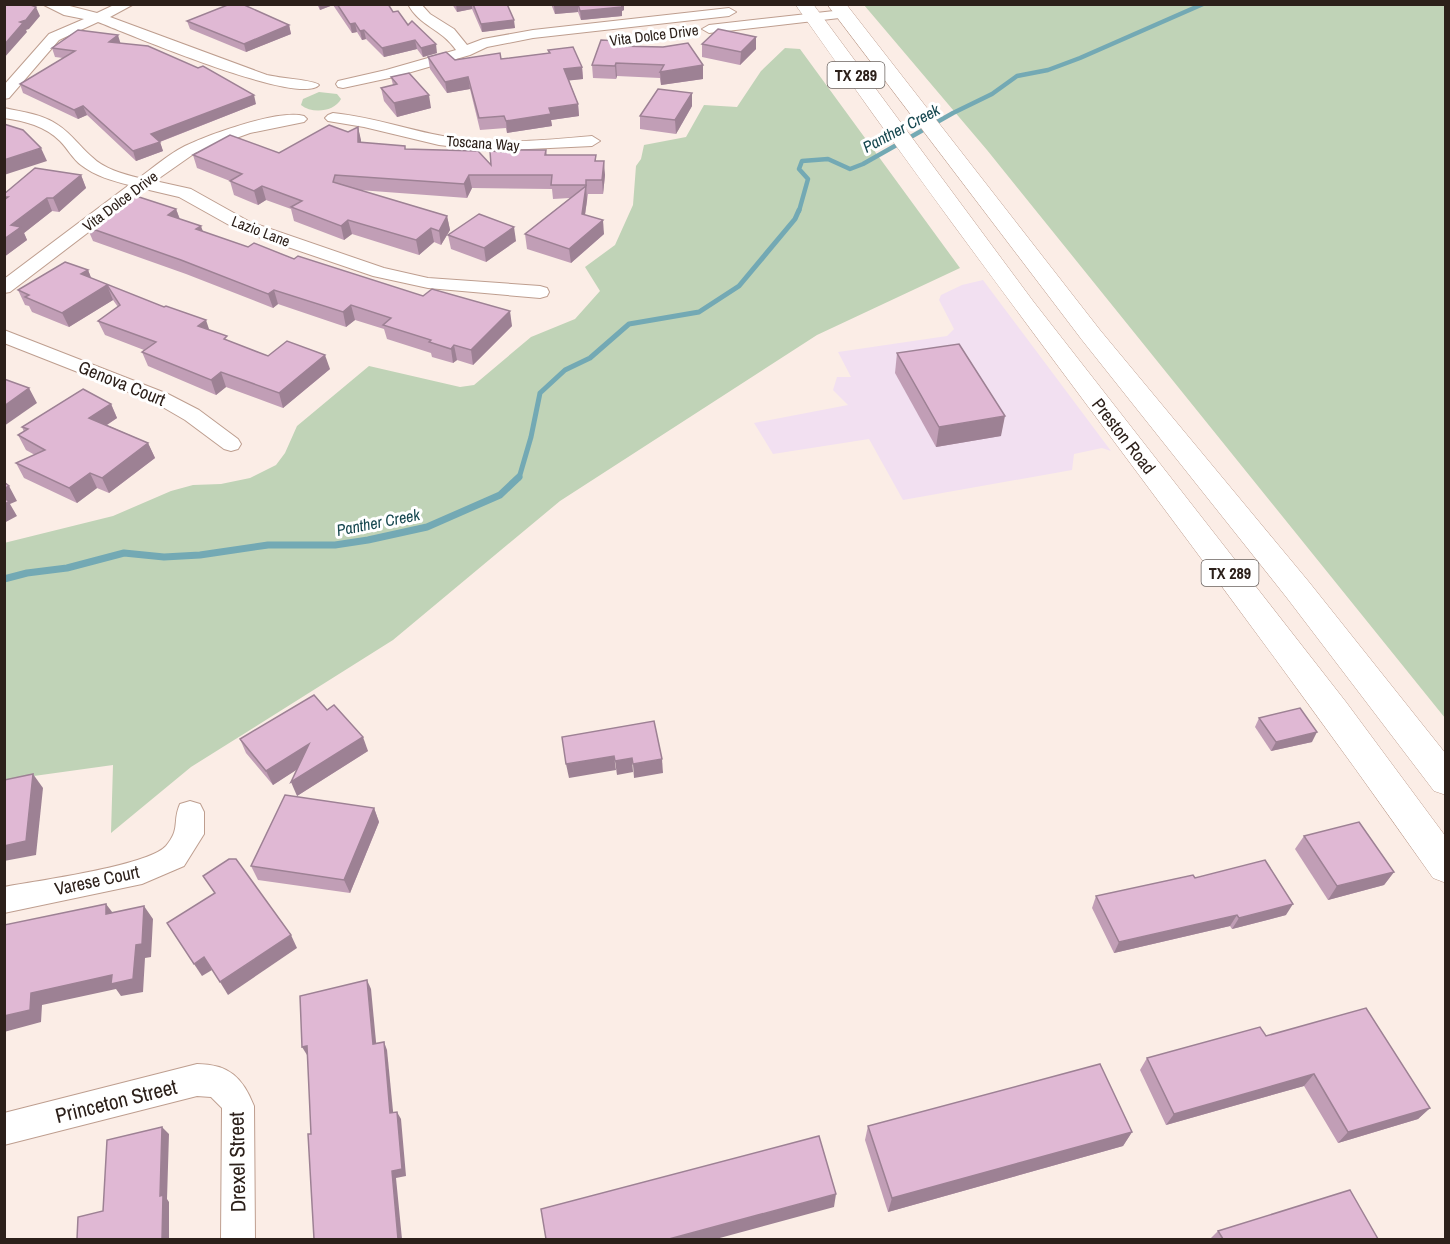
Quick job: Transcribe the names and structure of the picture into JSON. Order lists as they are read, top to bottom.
{
  "streets": {
    "main road": ["TX 289", "Preston Road"],
    "street": [
      "Vita Dolce Drive",
      "Toscana Way",
      "Lazio Lane",
      "Genova Court",
      "Varese Court",
      "Princeton Street",
      "Drexel Street"
    ]
  },
  "crossings": [
    ["Vita Dolce Drive", "Toscana Way"],
    ["Vita Dolce Drive", "Lazio Lane"],
    ["Vita Dolce Drive", "Preston Road"],
    ["Princeton Street", "Drexel Street"]
  ],
  "water": ["Panther Creek"]
}
